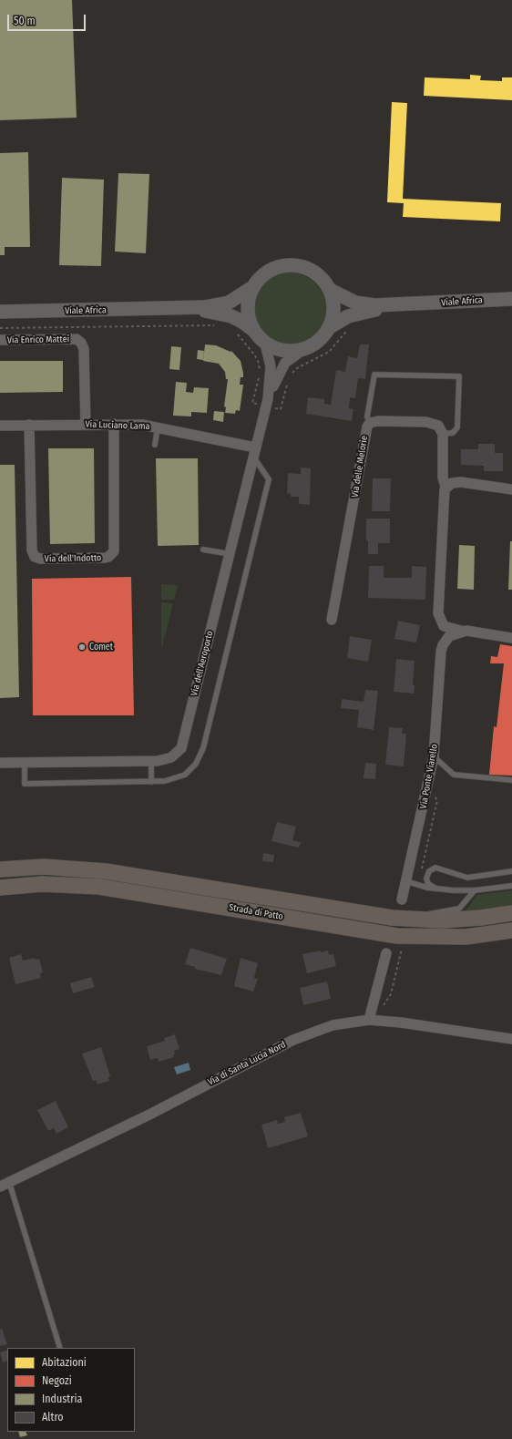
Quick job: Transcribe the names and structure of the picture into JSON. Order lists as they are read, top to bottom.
{
  "streets": {
    "main road": ["Strada di Patto"],
    "street": [
      "Viale Africa",
      "Via Enrico Mattei",
      "Via Luciano Lama",
      "Via delle Melorie",
      "Via dell'Indotto",
      "Via dell'Aeroporto",
      "Via Ponte Viarello",
      "Via di Santa Lucia Nord"
    ]
  },
  "crossings": [
    ["Viale Africa", "Via dell'Aeroporto"],
    ["Via Enrico Mattei", "Via Luciano Lama"],
    ["Via Luciano Lama", "Via dell'Indotto"],
    ["Via Luciano Lama", "Via dell'Aeroporto"]
  ],
  "places": ["Comet"],
  "legend": [
    "Abitazioni",
    "Negozi",
    "Industria",
    "Altro"
  ],
  "scale_bar": "50 m"
}
